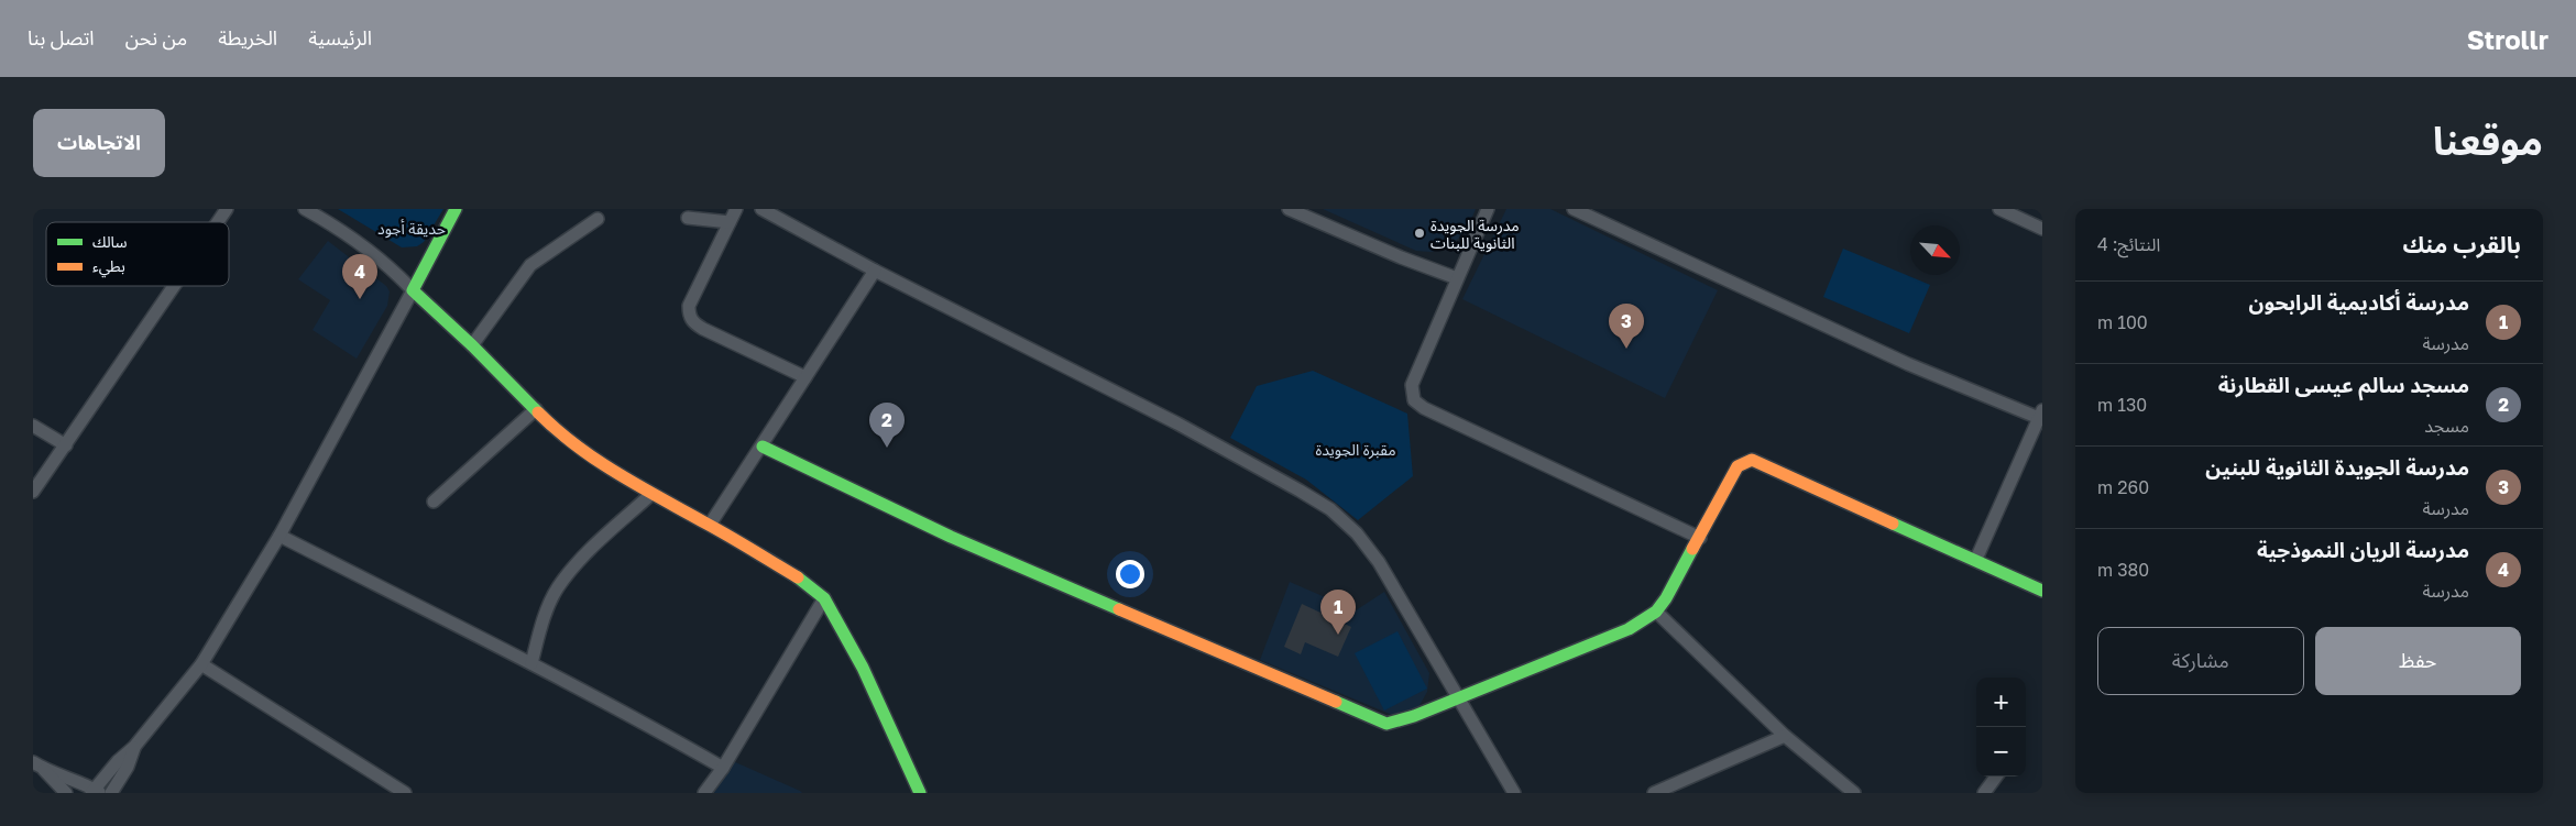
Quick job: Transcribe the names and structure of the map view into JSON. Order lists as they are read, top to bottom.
{
  "parks": ["حديقة أجود", "مقبرة الجويدة"],
  "places": ["مدرسة الجويدة الثانوية للبنات"],
  "legend": ["سالك", "بطيء"],
  "north": "bottom right",
  "page": {
    "header": "Strollr",
    "nav": [
      "الرئيسية",
      "الخريطة",
      "من نحن",
      "اتصل بنا"
    ],
    "title": "موقعنا",
    "buttons": [
      "الاتجاهات",
      ["حفظ", "مشاركة"]
    ],
    "heading": ["بالقرب منك", "النتائج: 4"],
    "pins": [
      "4",
      "3",
      "2",
      "1"
    ],
    "list": [
      {
        "mark": "1",
        "name": "مدرسة أكاديمية الرابحون",
        "note": "مدرسة",
        "value": "100 m"
      },
      {
        "mark": "2",
        "name": "مسجد سالم عيسى القطارنة",
        "note": "مسجد",
        "value": "130 m"
      },
      {
        "mark": "3",
        "name": "مدرسة الجويدة الثانوية للبنين",
        "note": "مدرسة",
        "value": "260 m"
      },
      {
        "mark": "4",
        "name": "مدرسة الريان النموذجية",
        "note": "مدرسة",
        "value": "380 m"
      }
    ],
    "map_buttons": ["+", "−"]
  }
}
